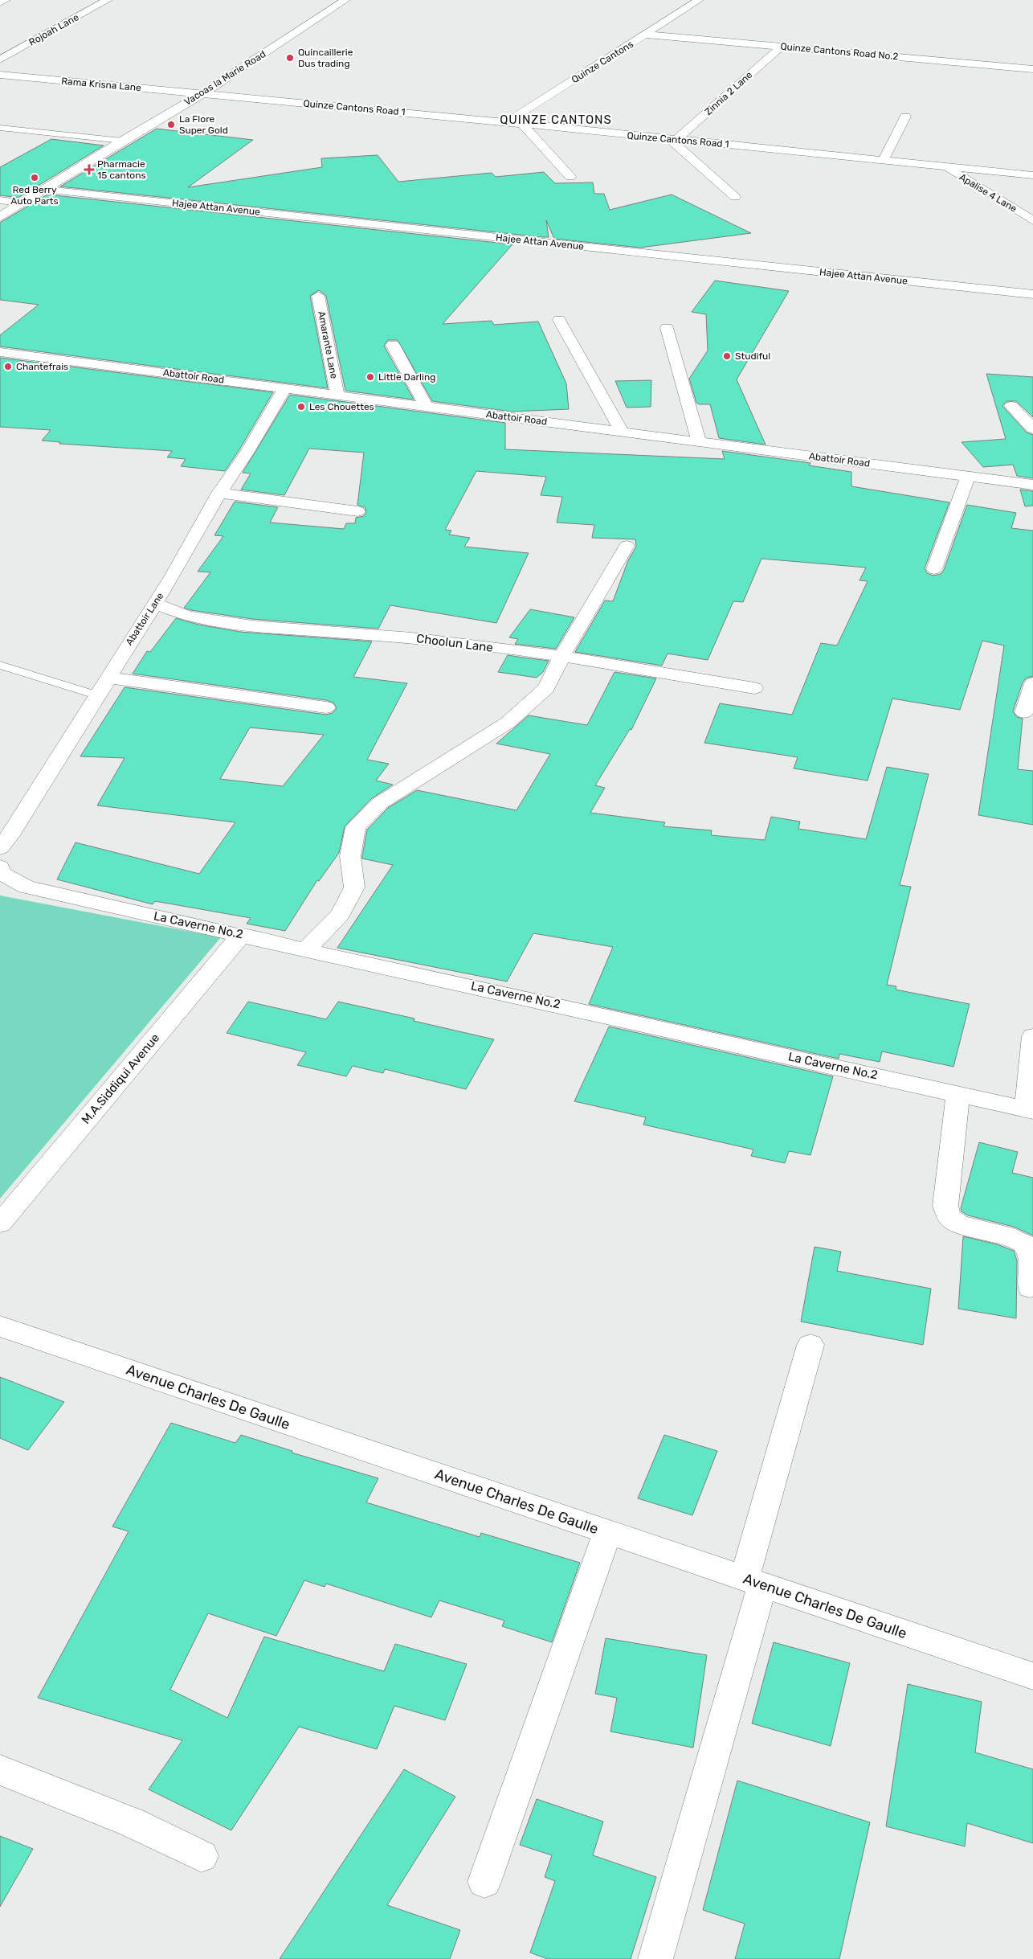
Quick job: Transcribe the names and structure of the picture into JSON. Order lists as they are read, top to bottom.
{
  "streets": {
    "street": [
      "Rojoah Lane",
      "Quinze Cantons Road No.2",
      "Quinze Cantons",
      "Vacoas la Marie Road",
      "Rama Krisna Lane",
      "Zinnia 2 Lane",
      "Quinze Cantons Road 1",
      "Apalise 4 Lane",
      "Hajee Attan Avenue",
      "Amarante Lane",
      "Abattoir Road",
      "Abattoir Lane",
      "Choolun Lane",
      "La Caverne No.2",
      "M.A.Siddiqui Avenue",
      "Avenue Charles De Gaulle"
    ]
  },
  "crossings": [
    ["Quinze Cantons Road No.2", "Quinze Cantons"],
    ["Quinze Cantons Road No.2", "Zinnia 2 Lane"],
    ["Quinze Cantons", "Quinze Cantons Road 1"],
    ["Vacoas la Marie Road", "Rama Krisna Lane"],
    ["Vacoas la Marie Road", "Quinze Cantons Road 1"],
    ["Vacoas la Marie Road", "Hajee Attan Avenue"],
    ["Rama Krisna Lane", "Quinze Cantons Road 1"],
    ["Zinnia 2 Lane", "Quinze Cantons Road 1"],
    ["Quinze Cantons Road 1", "Apalise 4 Lane"],
    ["Amarante Lane", "Abattoir Road"],
    ["Abattoir Road", "Abattoir Lane"],
    ["Abattoir Lane", "Choolun Lane"],
    ["La Caverne No.2", "M.A.Siddiqui Avenue"]
  ],
  "districts": ["QUINZE CANTONS"],
  "places": {
    "other": [
      "Quincaillerie Dus trading",
      "La Flore Super Gold",
      "Red Berry Auto Parts",
      "Studiful",
      "Chantefrais",
      "Little Darling",
      "Les Chouettes"
    ],
    "health": ["Pharmacie 15 cantons"]
  }
}
